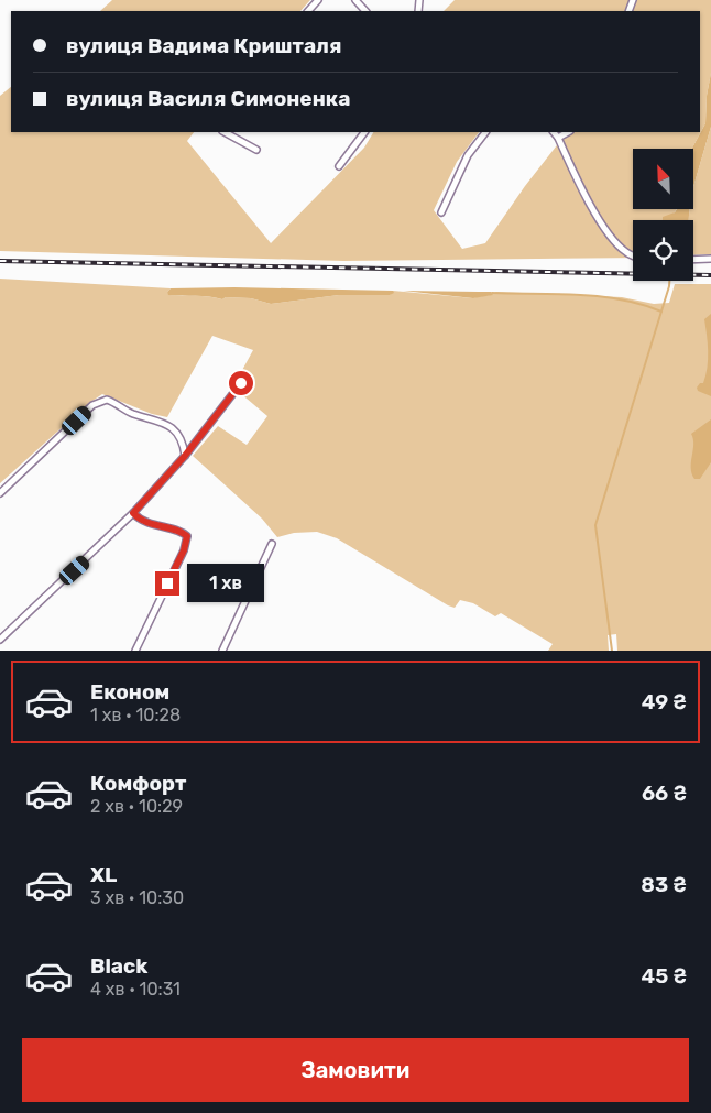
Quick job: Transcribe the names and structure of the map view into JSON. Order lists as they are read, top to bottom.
{
  "north": "top left",
  "page": {
    "banner": ["вулиця Вадима Кришталя", "вулиця Василя Симоненка"],
    "bubble": "1 хв",
    "list": [
      {
        "name": "Економ",
        "note": "1 хв · 10:28",
        "value": "49 ₴"
      },
      {
        "name": "Комфорт",
        "note": "2 хв · 10:29",
        "value": "66 ₴"
      },
      {
        "name": "XL",
        "note": "3 хв · 10:30",
        "value": "83 ₴"
      },
      {
        "name": "Black",
        "note": "4 хв · 10:31",
        "value": "45 ₴"
      }
    ],
    "buttons": "Замовити"
  }
}
